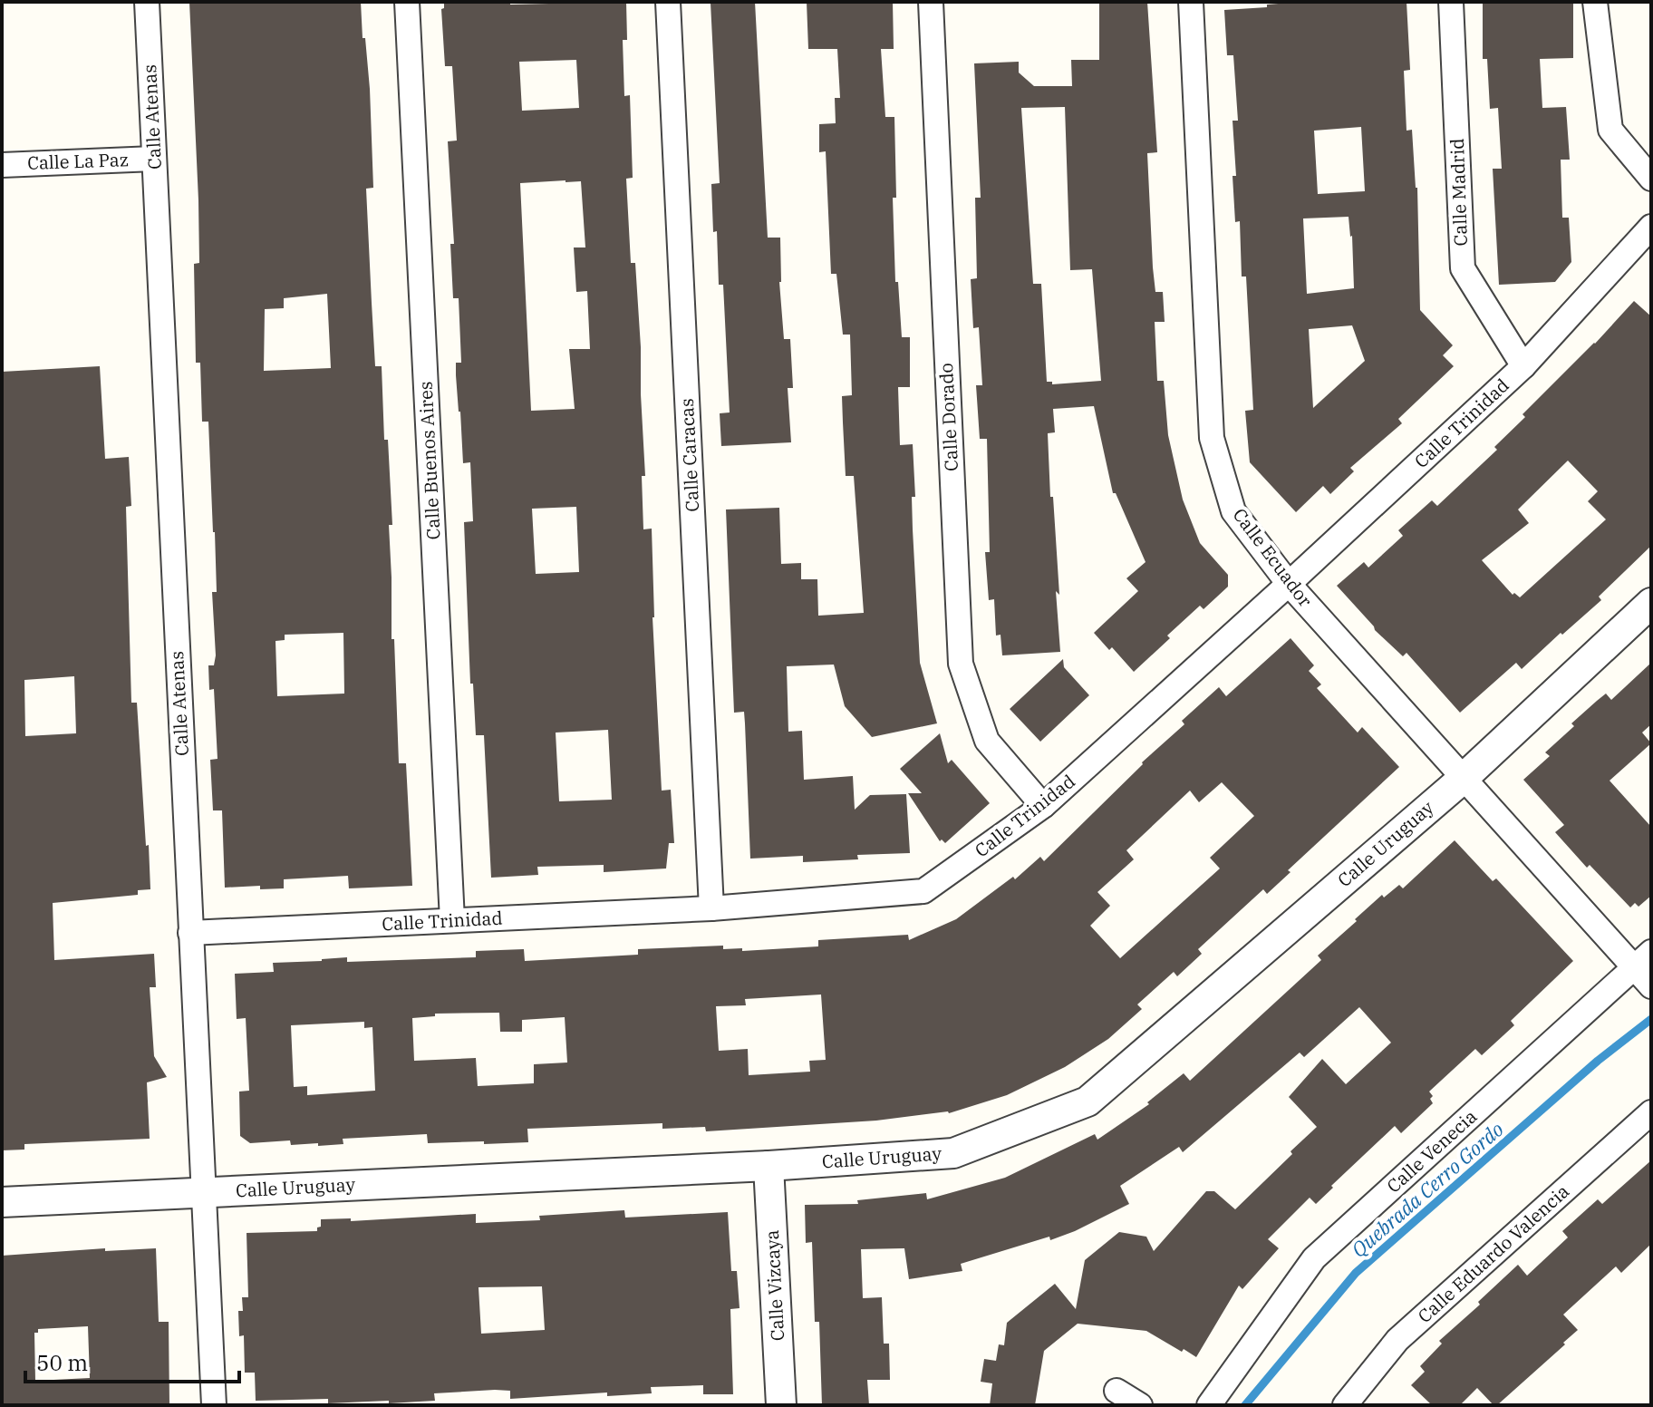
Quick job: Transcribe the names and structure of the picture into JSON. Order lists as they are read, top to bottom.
{
  "streets": {
    "street": [
      "Calle Atenas",
      "Calle La Paz",
      "Calle Madrid",
      "Calle Dorado",
      "Calle Trinidad",
      "Calle Caracas",
      "Calle Buenos Aires",
      "Calle Ecuador",
      "Calle Uruguay",
      "Calle Venecia",
      "Calle Eduardo Valencia",
      "Calle Vizcaya"
    ]
  },
  "crossings": [
    ["Calle Atenas", "Calle La Paz"],
    ["Calle Atenas", "Calle Trinidad"],
    ["Calle Atenas", "Calle Uruguay"],
    ["Calle Madrid", "Calle Trinidad"],
    ["Calle Dorado", "Calle Trinidad"],
    ["Calle Trinidad", "Calle Caracas"],
    ["Calle Trinidad", "Calle Buenos Aires"],
    ["Calle Trinidad", "Calle Ecuador"],
    ["Calle Ecuador", "Calle Uruguay"],
    ["Calle Ecuador", "Calle Venecia"],
    ["Calle Uruguay", "Calle Vizcaya"]
  ],
  "water": ["Quebrada Cerro Gordo"],
  "scale_bar": "50 m"
}
